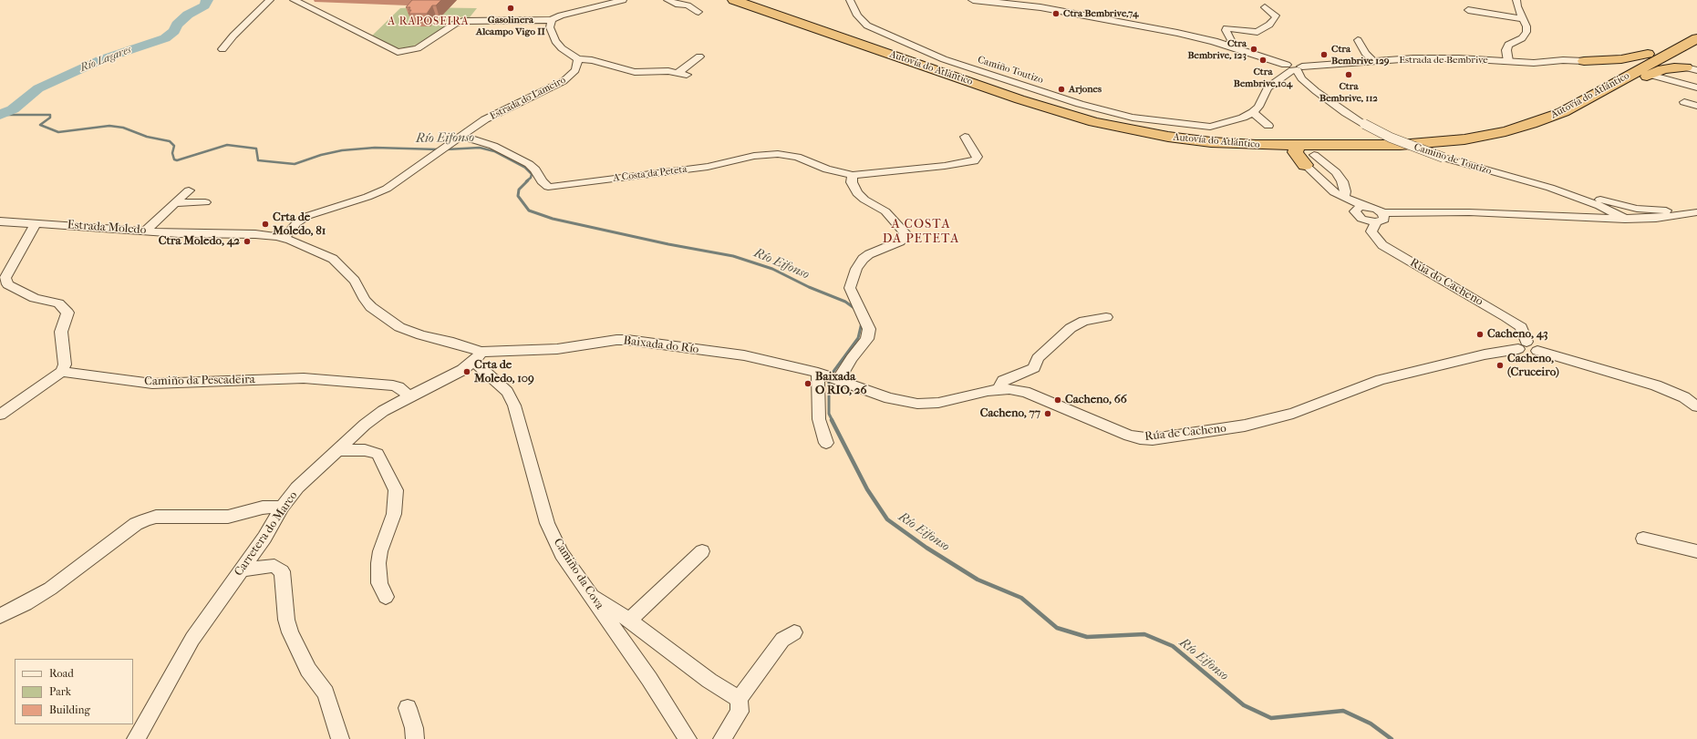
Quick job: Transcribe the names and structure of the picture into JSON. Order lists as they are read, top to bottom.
{
  "streets": {
    "highway": ["Autovía do Atlántico"],
    "street": [
      "Estrada de Bembrive",
      "Camiño Toutizo",
      "Estrada do Lameiro",
      "Camino de Toutizo",
      "A Costa da Peteta",
      "Estrada Moledo",
      "Rúa do Cacheno",
      "Baixada do Río",
      "Camiño da Pescadeira",
      "Rúa de Cacheno",
      "Carretera do Marco",
      "Camiño da Cova"
    ]
  },
  "crossings": [
    ["Estrada de Bembrive", "Camino de Toutizo"],
    ["Estrada do Lameiro", "A Costa da Peteta"],
    ["Estrada do Lameiro", "Estrada Moledo"],
    ["Estrada Moledo", "Baixada do Río"],
    ["Estrada Moledo", "Carretera do Marco"],
    ["Estrada Moledo", "Camiño da Cova"],
    ["Rúa do Cacheno", "Rúa de Cacheno"],
    ["Baixada do Río", "Rúa de Cacheno"],
    ["Baixada do Río", "Carretera do Marco"],
    ["Baixada do Río", "Camiño da Cova"],
    ["Camiño da Pescadeira", "Carretera do Marco"],
    ["Carretera do Marco", "Camiño da Cova"]
  ],
  "districts": ["A RAPOSEIRA", "A COSTA DA PETETA"],
  "water": ["Río Lagares", "Río Eifonso"],
  "places": [
    "Gasolinera Alcampo Vigo II",
    "Ctra Bembrive,74",
    "Ctra Bembrive, 123",
    "Ctra Bembrive 129",
    "Ctra Bembrive,104",
    "Ctra Bembrive, 112",
    "Arjones",
    "Crta de Moledo, 81",
    "Ctra Moledo, 42",
    "Cacheno, 43",
    "Cacheno, (Cruceiro)",
    "Crta de Moledo, 109",
    "Baixada O RIO, 26",
    "Cacheno, 66",
    "Cacheno, 77"
  ],
  "legend": ["Road", "Park", "Building"]
}
